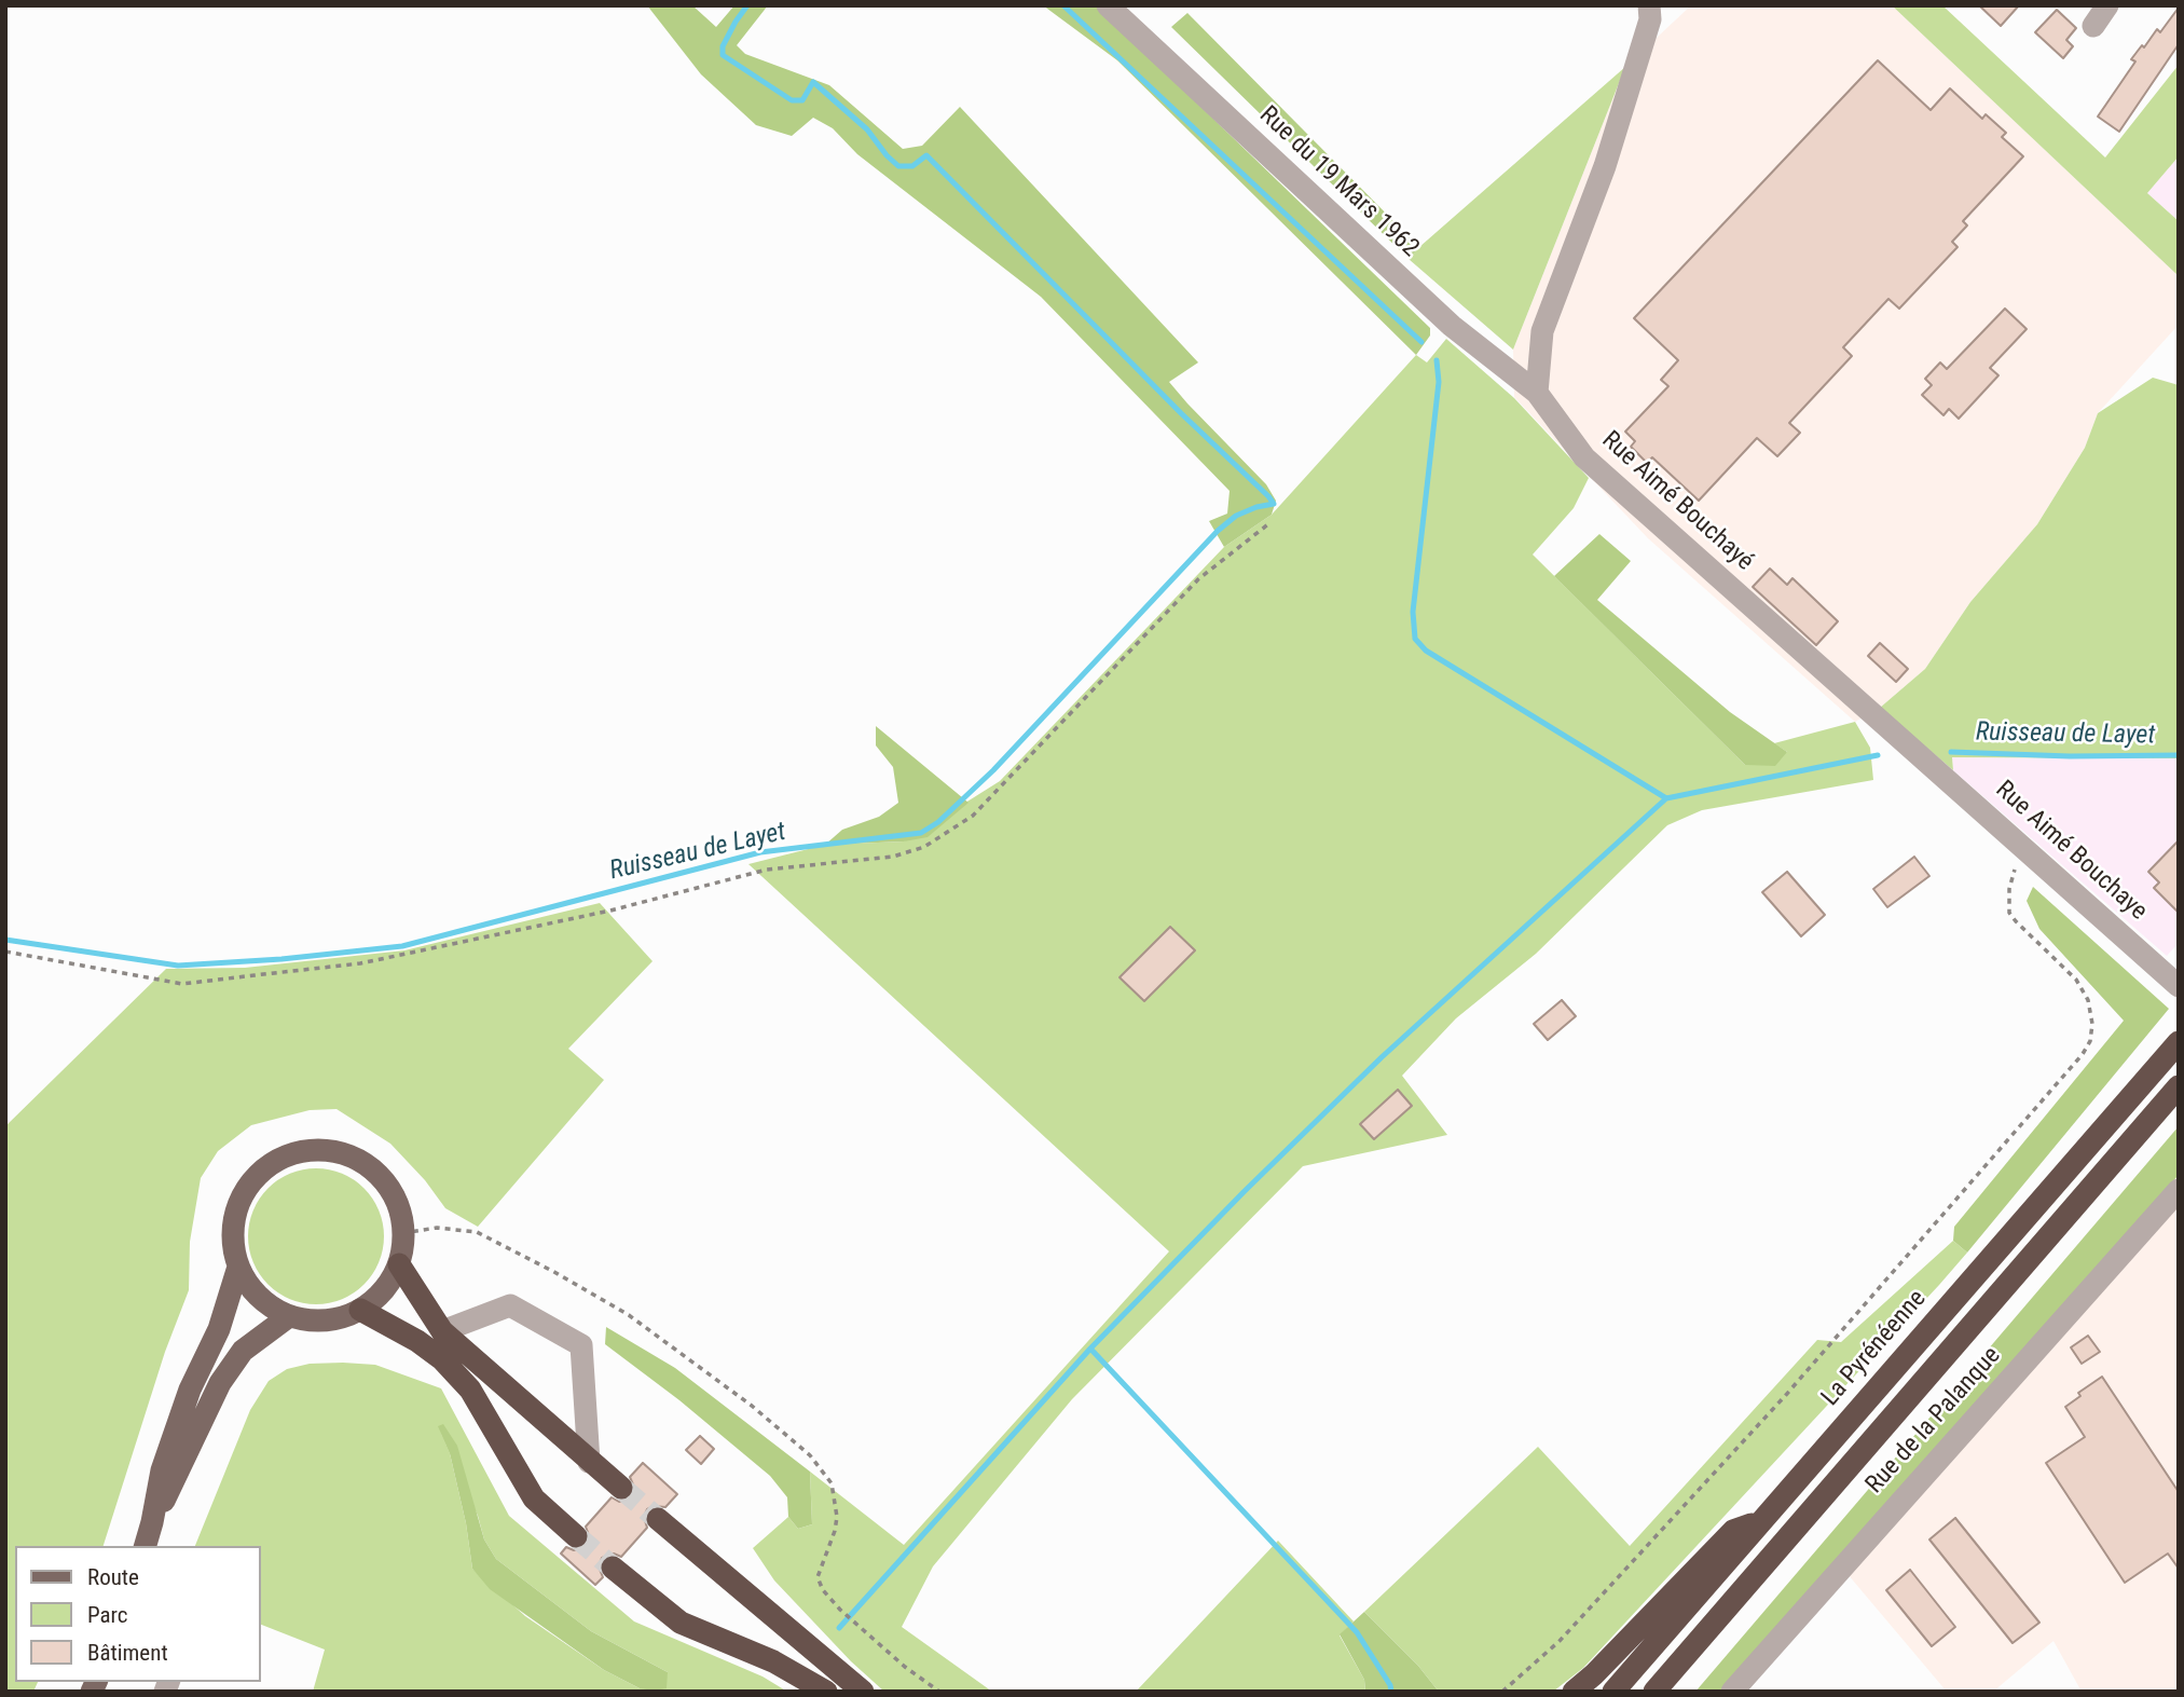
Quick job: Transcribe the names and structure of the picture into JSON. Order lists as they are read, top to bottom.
{
  "streets": {
    "highway": ["La Pyrénéenne"],
    "street": [
      "Rue du 19 Mars 1962",
      "Rue Aimé Bouchayé",
      "Rue Aimé Bouchaye",
      "Rue de la Palanque"
    ]
  },
  "crossings": [
    ["Rue du 19 Mars 1962", "Rue Aimé Bouchayé"],
    ["Rue Aimé Bouchayé", "Rue Aimé Bouchaye"]
  ],
  "water": ["Ruisseau de Layet"],
  "legend": ["Route", "Parc", "Bâtiment"]
}
